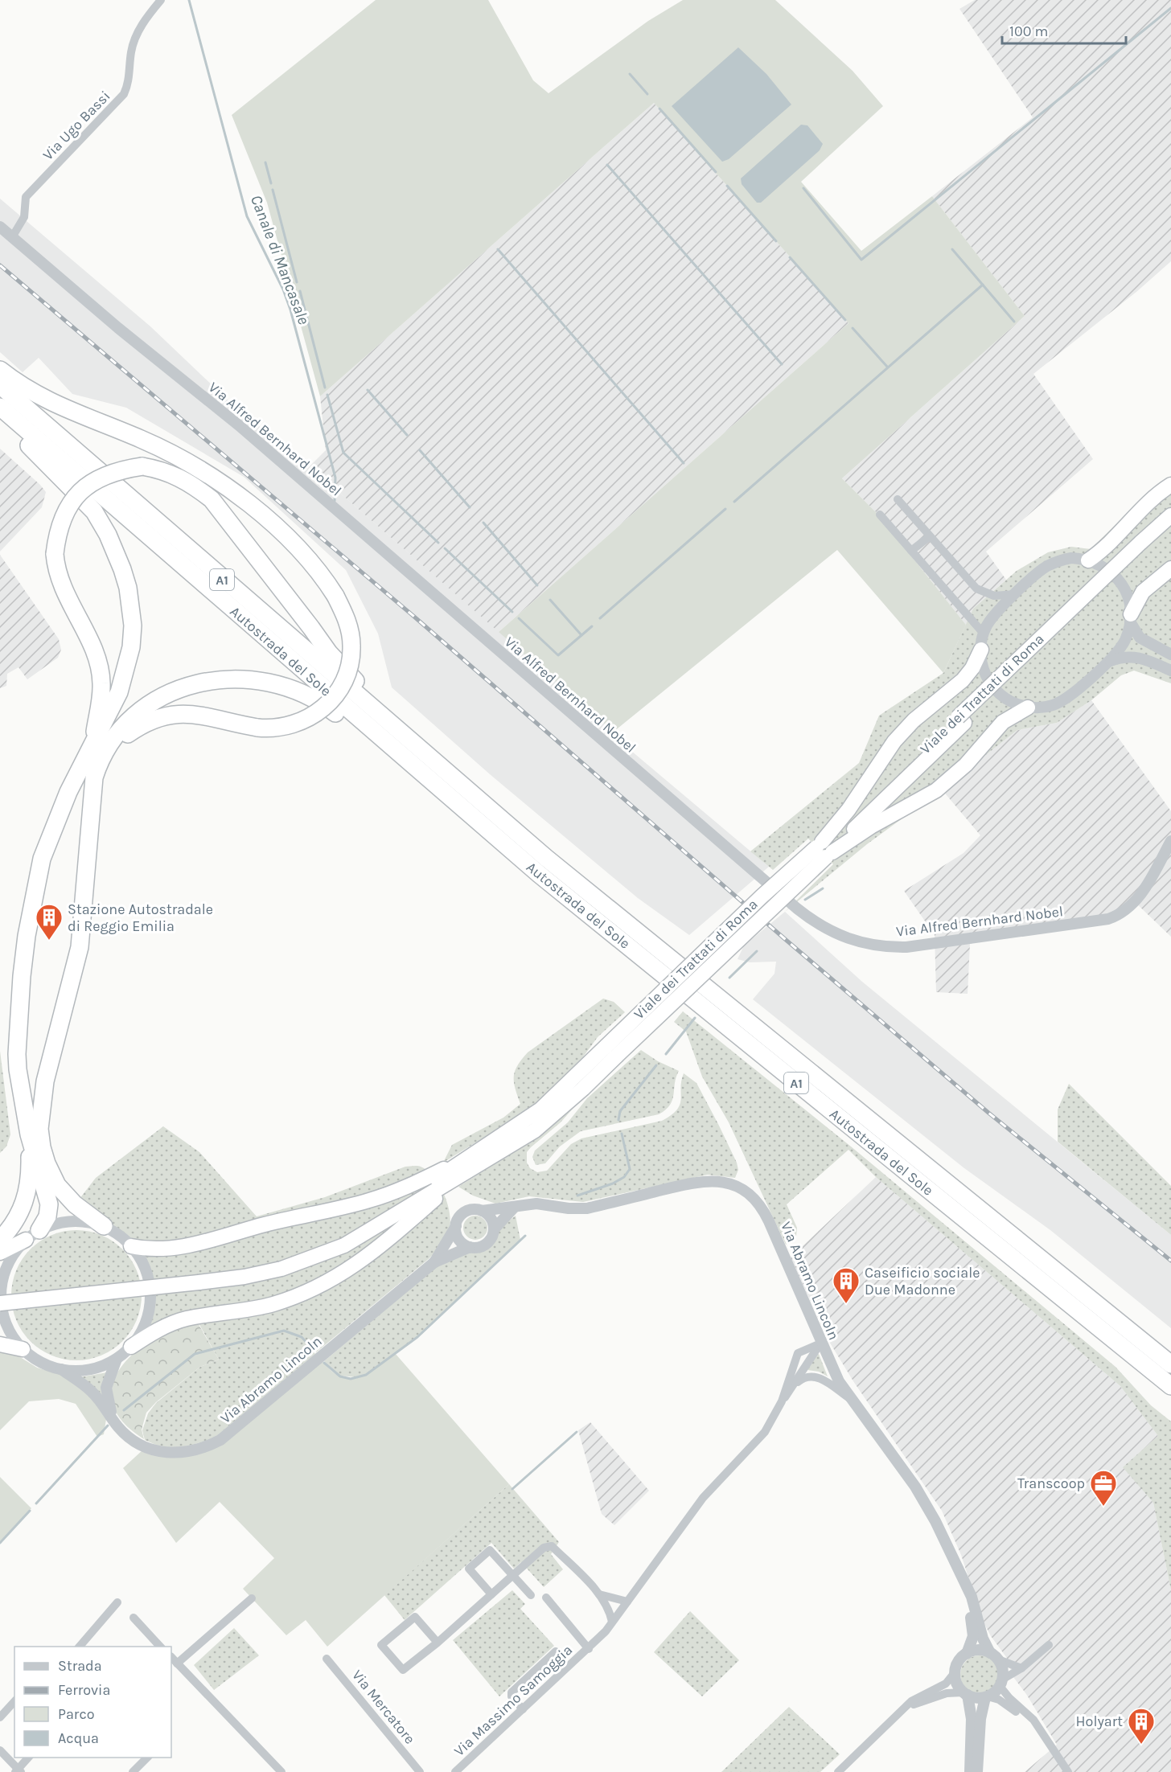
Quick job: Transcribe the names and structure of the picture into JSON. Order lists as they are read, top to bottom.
{
  "streets": {
    "highway": ["A1", "Autostrada del Sole", "Viale dei Trattati di Roma"],
    "street": [
      "Via Ugo Bassi",
      "Via Alfred Bernhard Nobel",
      "Via Abramo Lincoln",
      "Via Massimo Samoggia",
      "Via Mercatore"
    ]
  },
  "crossings": [
    ["Via Ugo Bassi", "Via Alfred Bernhard Nobel"],
    ["Viale dei Trattati di Roma", "Via Abramo Lincoln"],
    ["Via Abramo Lincoln", "Via Massimo Samoggia"]
  ],
  "water": ["Canale di Mancasale"],
  "places": {
    "building": ["Stazione Autostradale di Reggio Emilia", "Caseificio sociale Due Madonne", "Holyart"],
    "office": ["Transcoop"]
  },
  "legend": [
    "Strada",
    "Ferrovia",
    "Parco",
    "Acqua"
  ],
  "scale_bar": "100 m"
}
